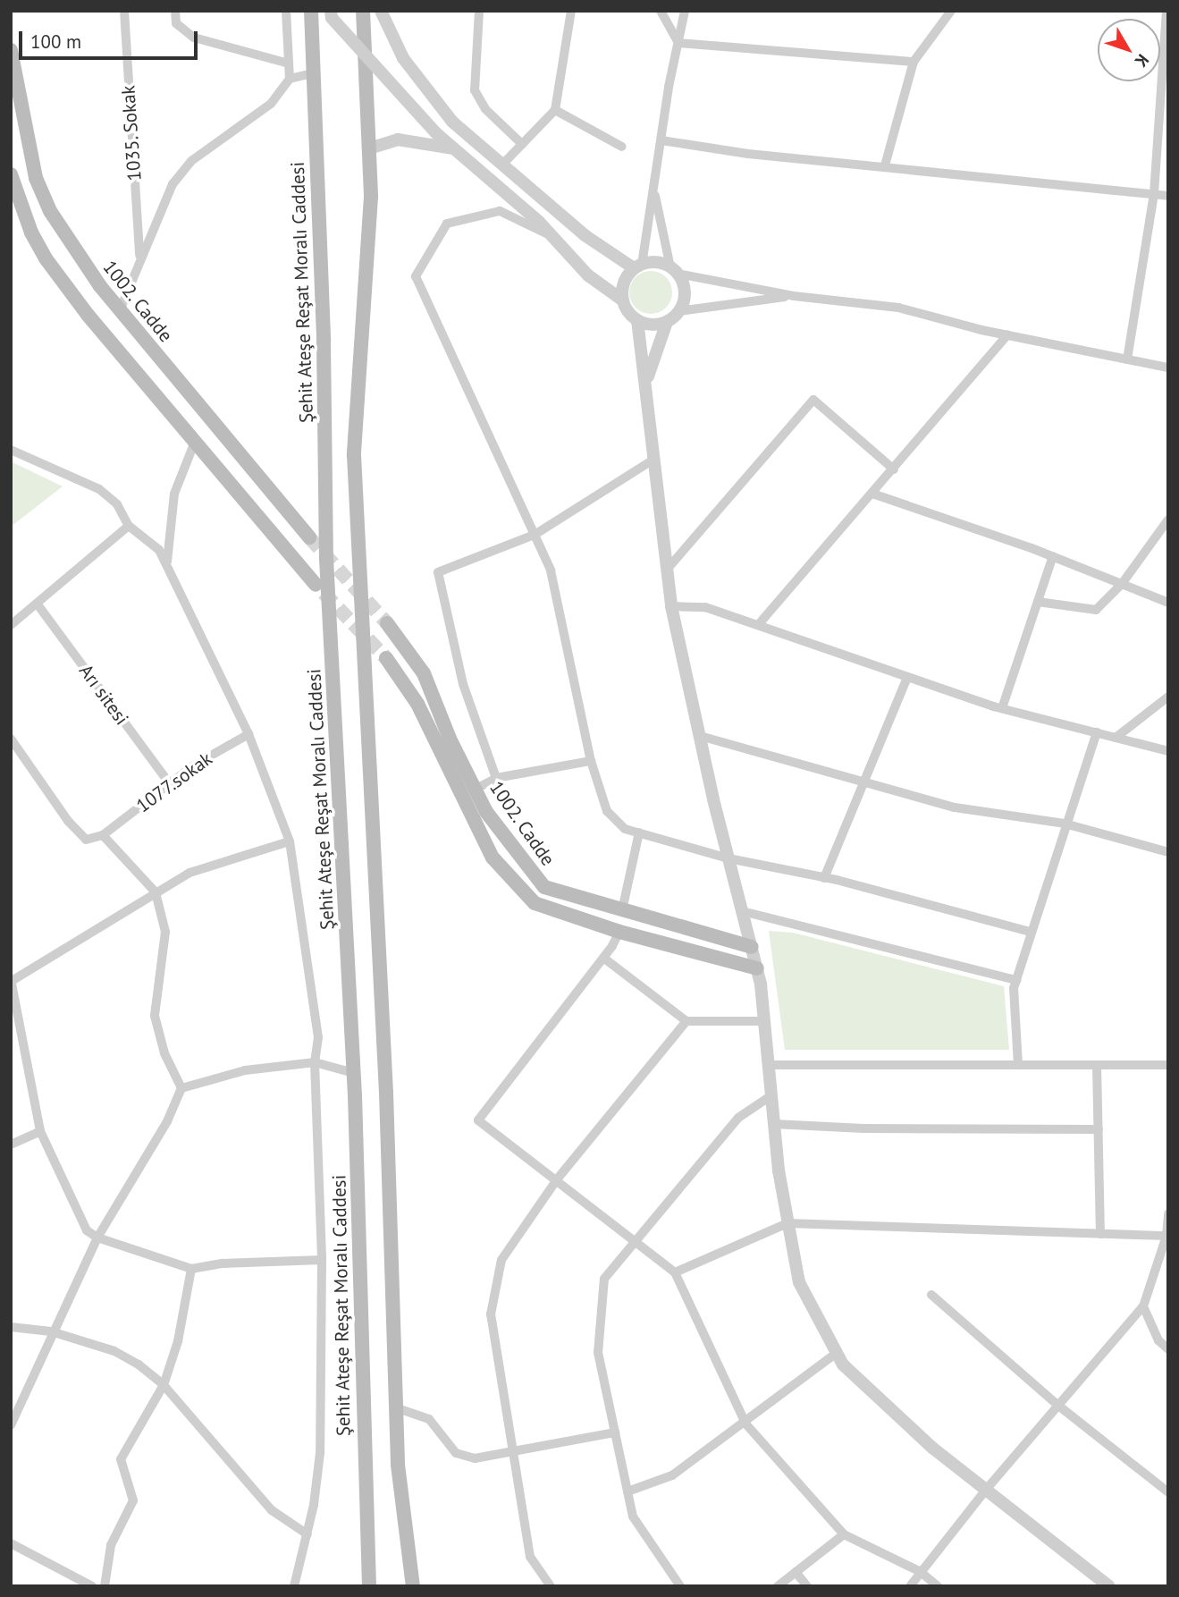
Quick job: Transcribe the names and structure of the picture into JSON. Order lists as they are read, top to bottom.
{
  "streets": {
    "main road": ["Şehit Ateşe Reşat Moralı Caddesi", "1002. Cadde"],
    "street": ["1035. Sokak", "Arı sitesi", "1077.sokak"]
  },
  "crossings": [
    ["Arı sitesi", "1077.sokak"]
  ],
  "scale_bar": "100 m",
  "north": "bottom right"
}
